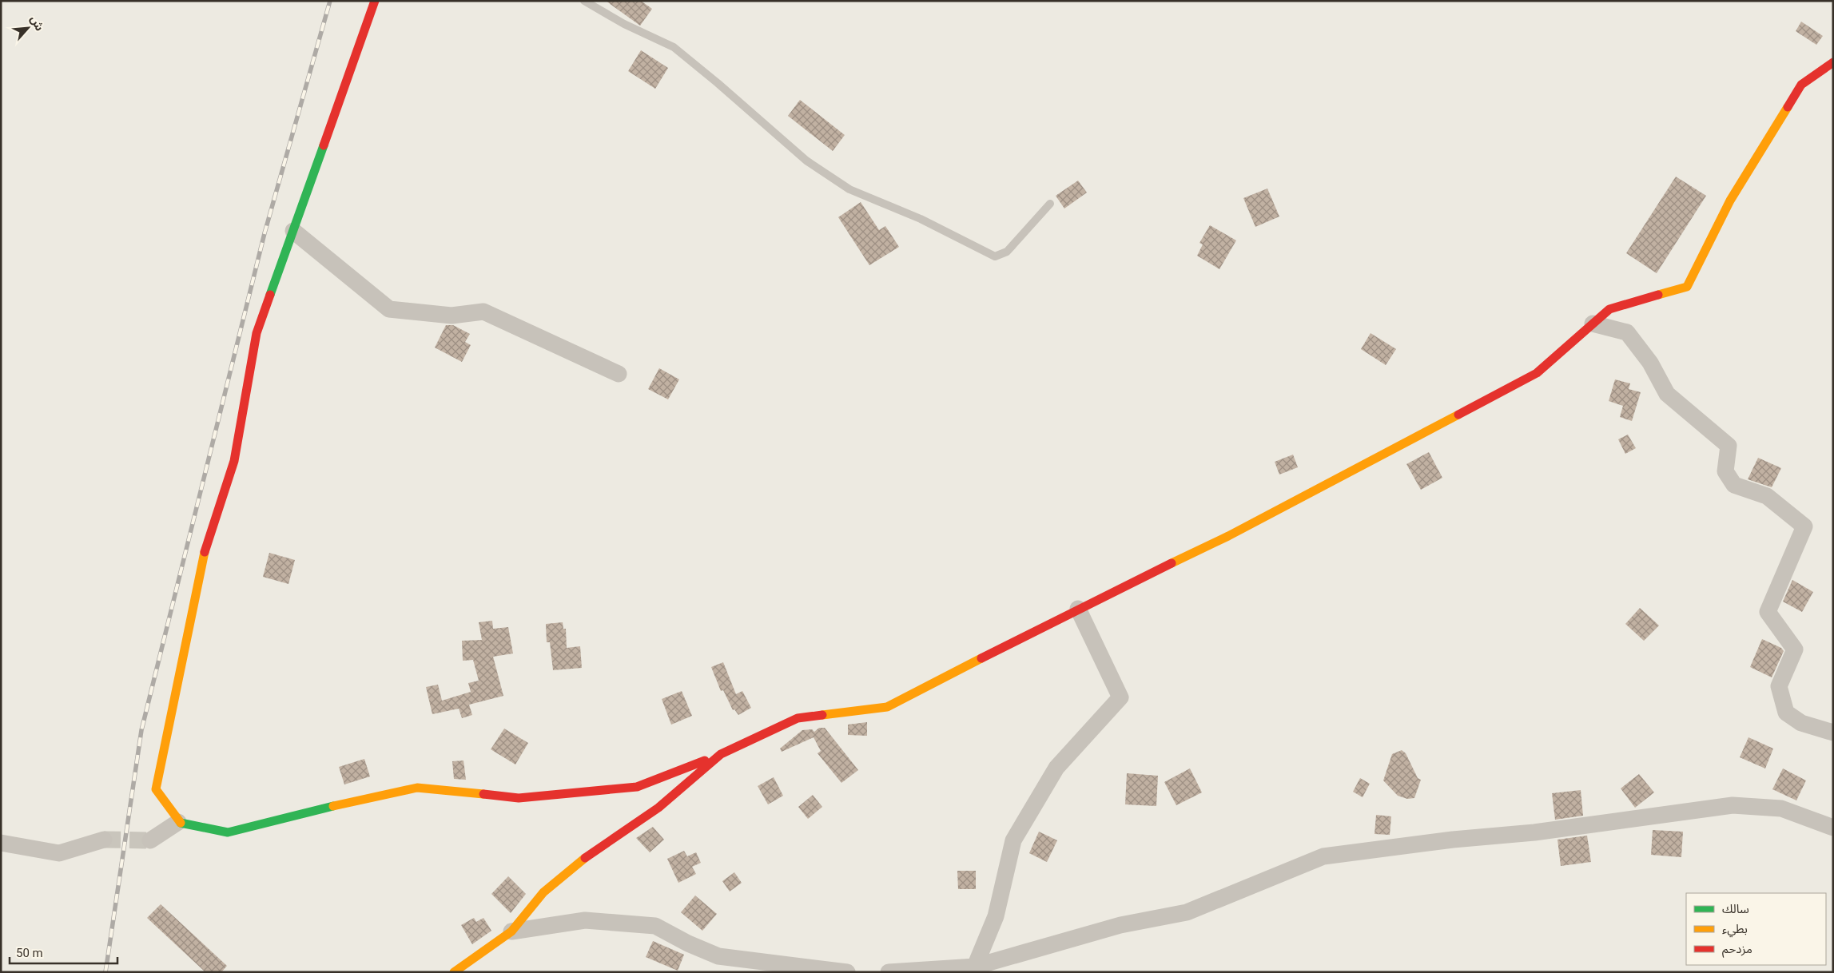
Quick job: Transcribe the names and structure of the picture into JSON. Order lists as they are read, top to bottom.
{
  "legend": ["سالك", "بطيء", "مزدحم"],
  "scale_bar": "50 m",
  "north": "top right"
}
